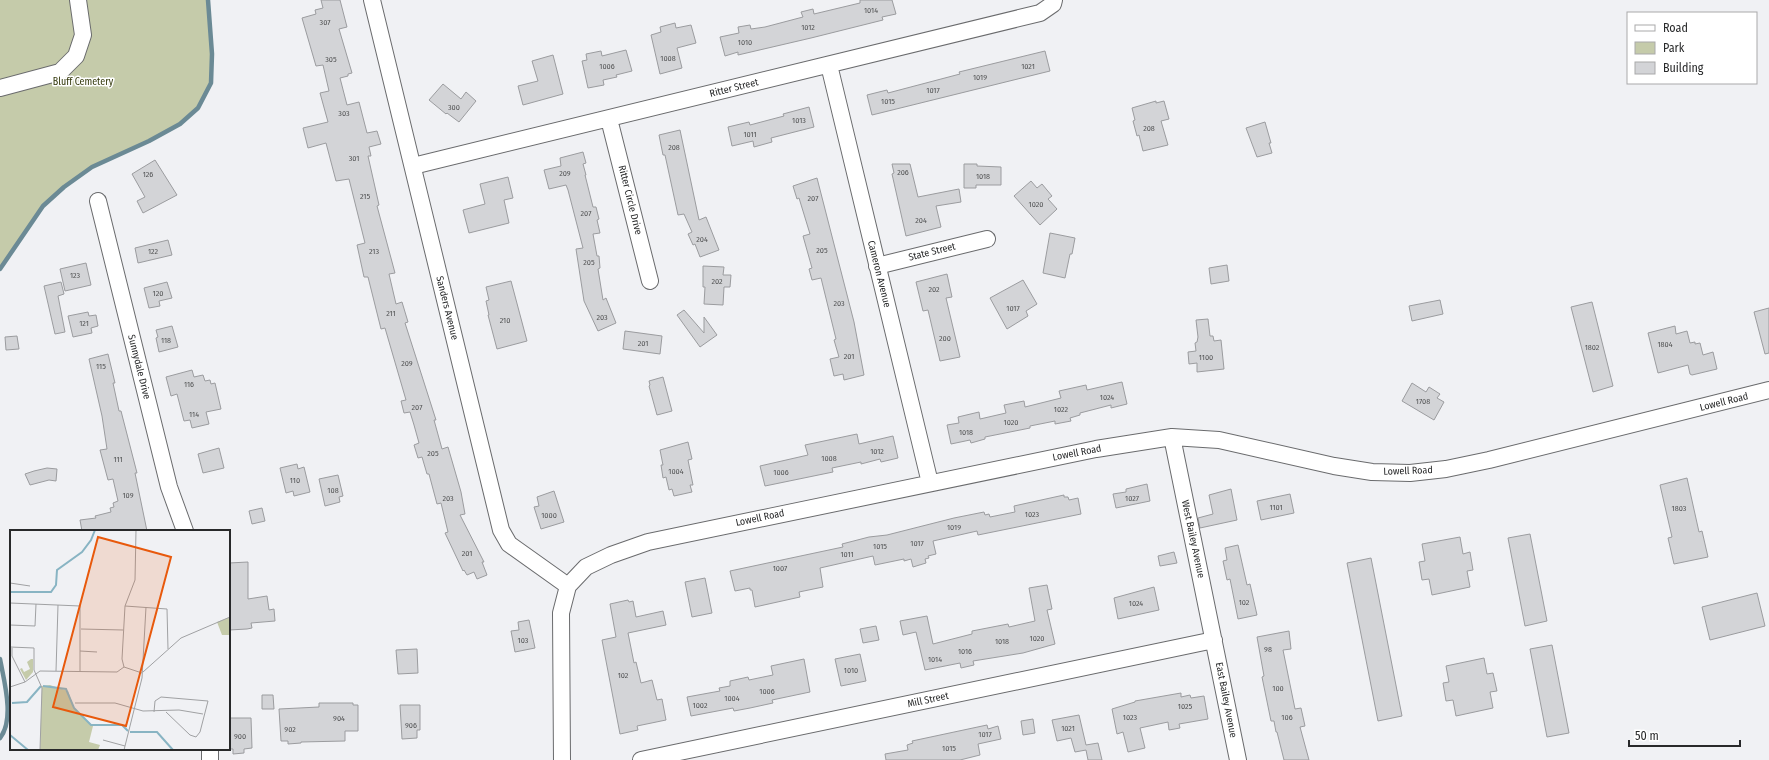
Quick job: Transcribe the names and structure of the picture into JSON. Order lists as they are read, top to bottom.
{
  "streets": {
    "street": [
      "Ritter Street",
      "Ritter Circle Drive",
      "State Street",
      "Cameron Avenue",
      "Sanders Avenue",
      "Sunnydale Drive",
      "Lowell Road",
      "West Bailey Avenue",
      "Mill Street",
      "East Bailey Avenue"
    ]
  },
  "crossings": [
    ["Ritter Street", "Ritter Circle Drive"],
    ["Ritter Street", "Cameron Avenue"],
    ["Ritter Street", "Sanders Avenue"],
    ["State Street", "Cameron Avenue"],
    ["Cameron Avenue", "Lowell Road"],
    ["Sanders Avenue", "Lowell Road"],
    ["Lowell Road", "West Bailey Avenue"],
    ["West Bailey Avenue", "Mill Street"],
    ["West Bailey Avenue", "East Bailey Avenue"],
    ["Mill Street", "East Bailey Avenue"]
  ],
  "parks": ["Bluff Cemetery"],
  "house_numbers": [
    "1014",
    "307",
    "1012",
    "1010",
    "1008",
    "305",
    "1006",
    "1021",
    "1019",
    "1017",
    "1015",
    "300",
    "303",
    "1013",
    "208",
    "1011",
    "208",
    "301",
    "206",
    "209",
    "126",
    "1018",
    "215",
    "207",
    "1020",
    "207",
    "204",
    "204",
    "205",
    "122",
    "213",
    "205",
    "123",
    "202",
    "202",
    "120",
    "203",
    "1017",
    "211",
    "203",
    "210",
    "121",
    "200",
    "118",
    "201",
    "1804",
    "1802",
    "201",
    "1100",
    "209",
    "115",
    "116",
    "1024",
    "1708",
    "207",
    "1022",
    "114",
    "1020",
    "1018",
    "1012",
    "205",
    "1008",
    "111",
    "1004",
    "1006",
    "110",
    "108",
    "109",
    "203",
    "1027",
    "1101",
    "1803",
    "1023",
    "1000",
    "1019",
    "1017",
    "1015",
    "201",
    "1011",
    "1007",
    "102",
    "1024",
    "1020",
    "103",
    "1018",
    "98",
    "1016",
    "1014",
    "1010",
    "102",
    "100",
    "1006",
    "1004",
    "1002",
    "1025",
    "1023",
    "106",
    "904",
    "906",
    "1021",
    "902",
    "1017",
    "900",
    "1015"
  ],
  "legend": ["Road", "Park", "Building"],
  "scale_bar": "50 m"
}
